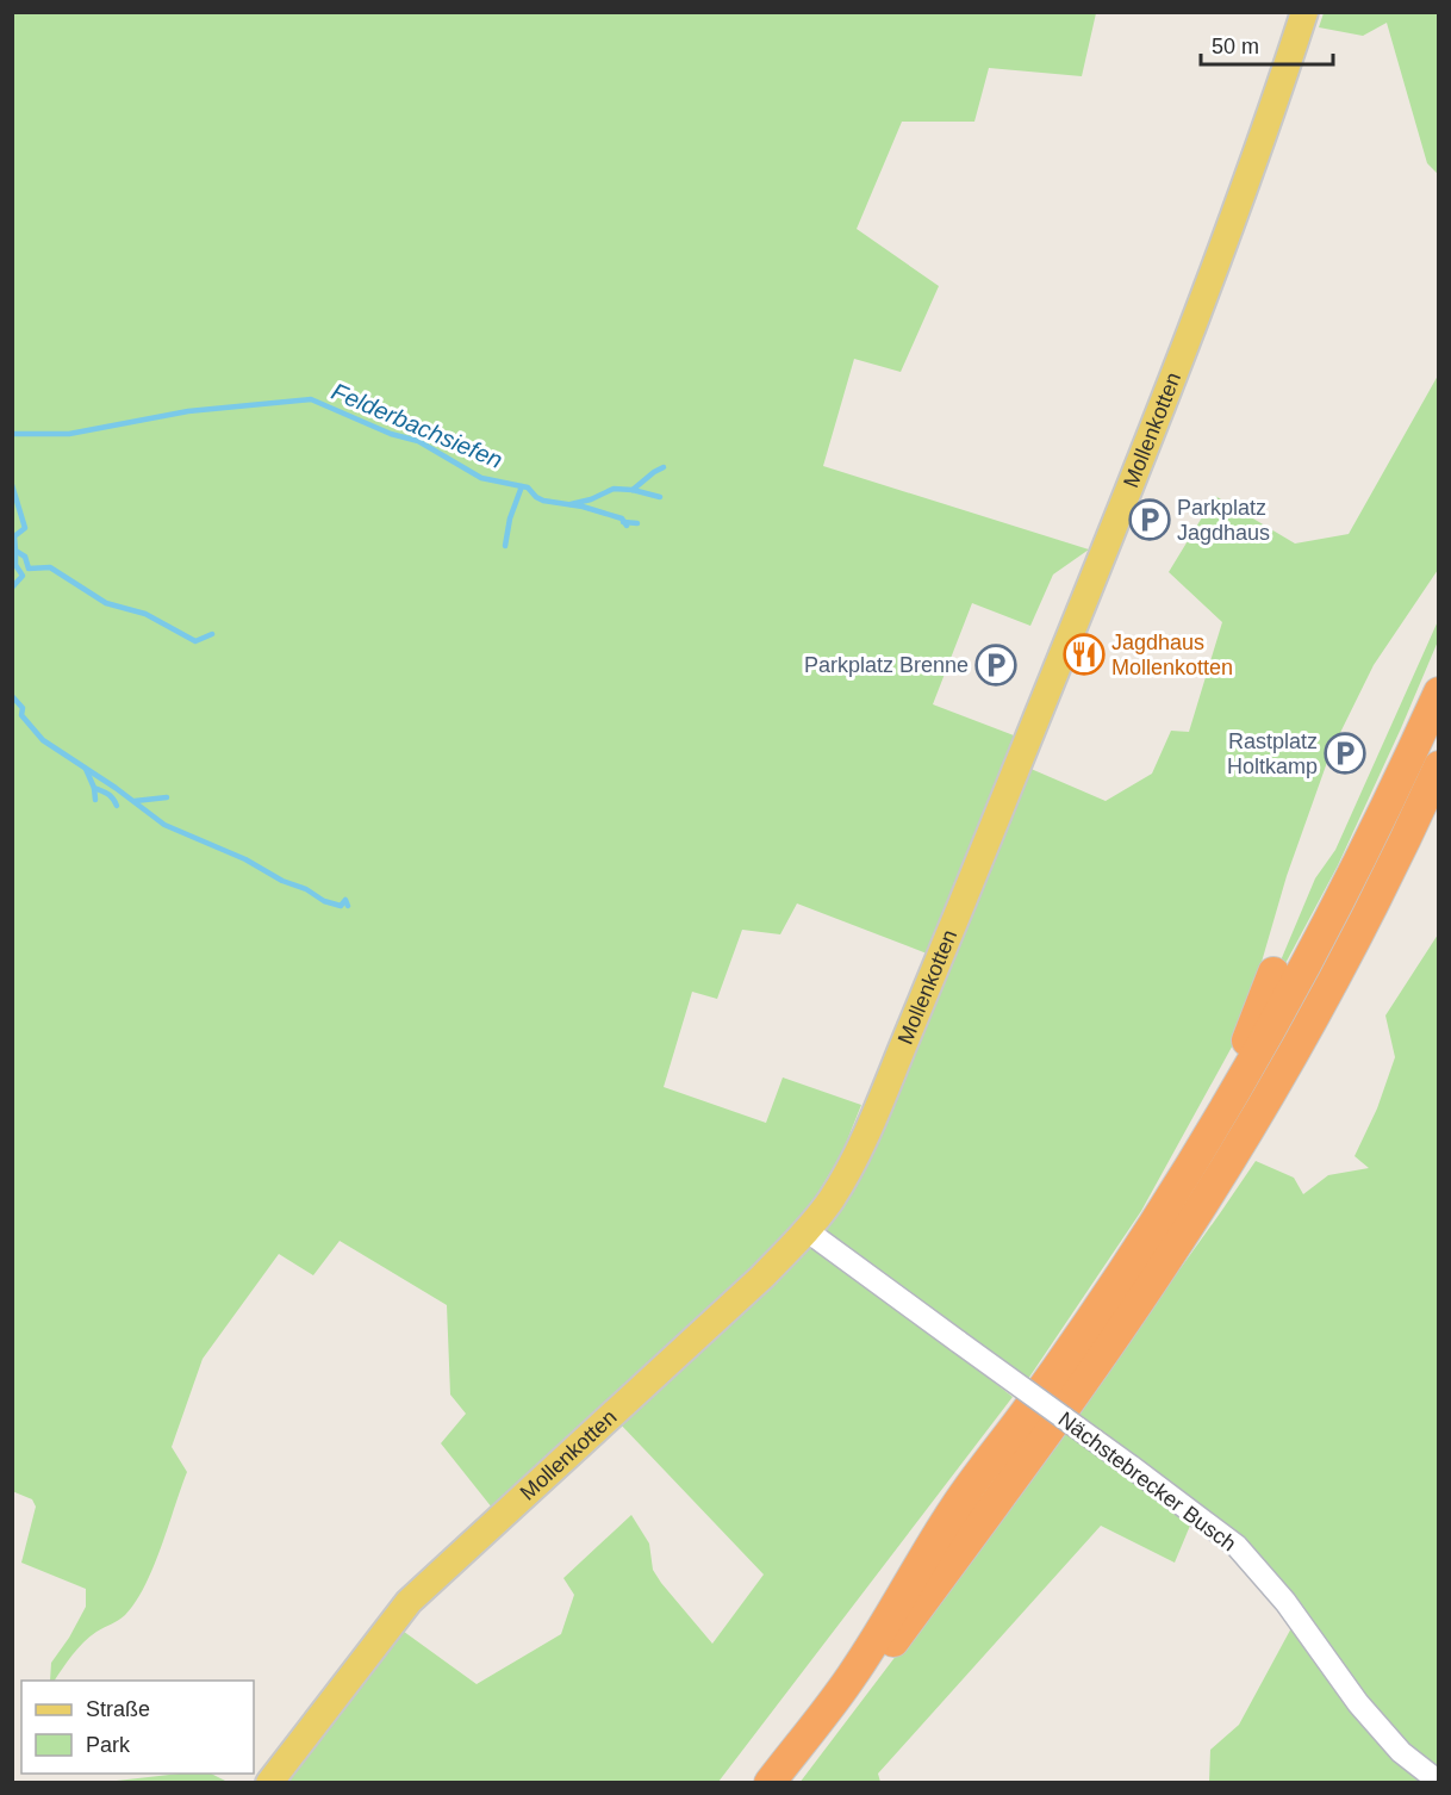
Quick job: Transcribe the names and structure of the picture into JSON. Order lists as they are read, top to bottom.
{
  "streets": {
    "main road": ["Mollenkotten"],
    "street": ["Nächstebrecker Busch"]
  },
  "crossings": [
    ["Mollenkotten", "Nächstebrecker Busch"]
  ],
  "water": ["Felderbachsiefen"],
  "places": {
    "parking": ["Parkplatz Jagdhaus", "Parkplatz Brenne", "Rastplatz Holtkamp"],
    "restaurant": ["Jagdhaus Mollenkotten"]
  },
  "legend": ["Straße", "Park"],
  "scale_bar": "50 m"
}
